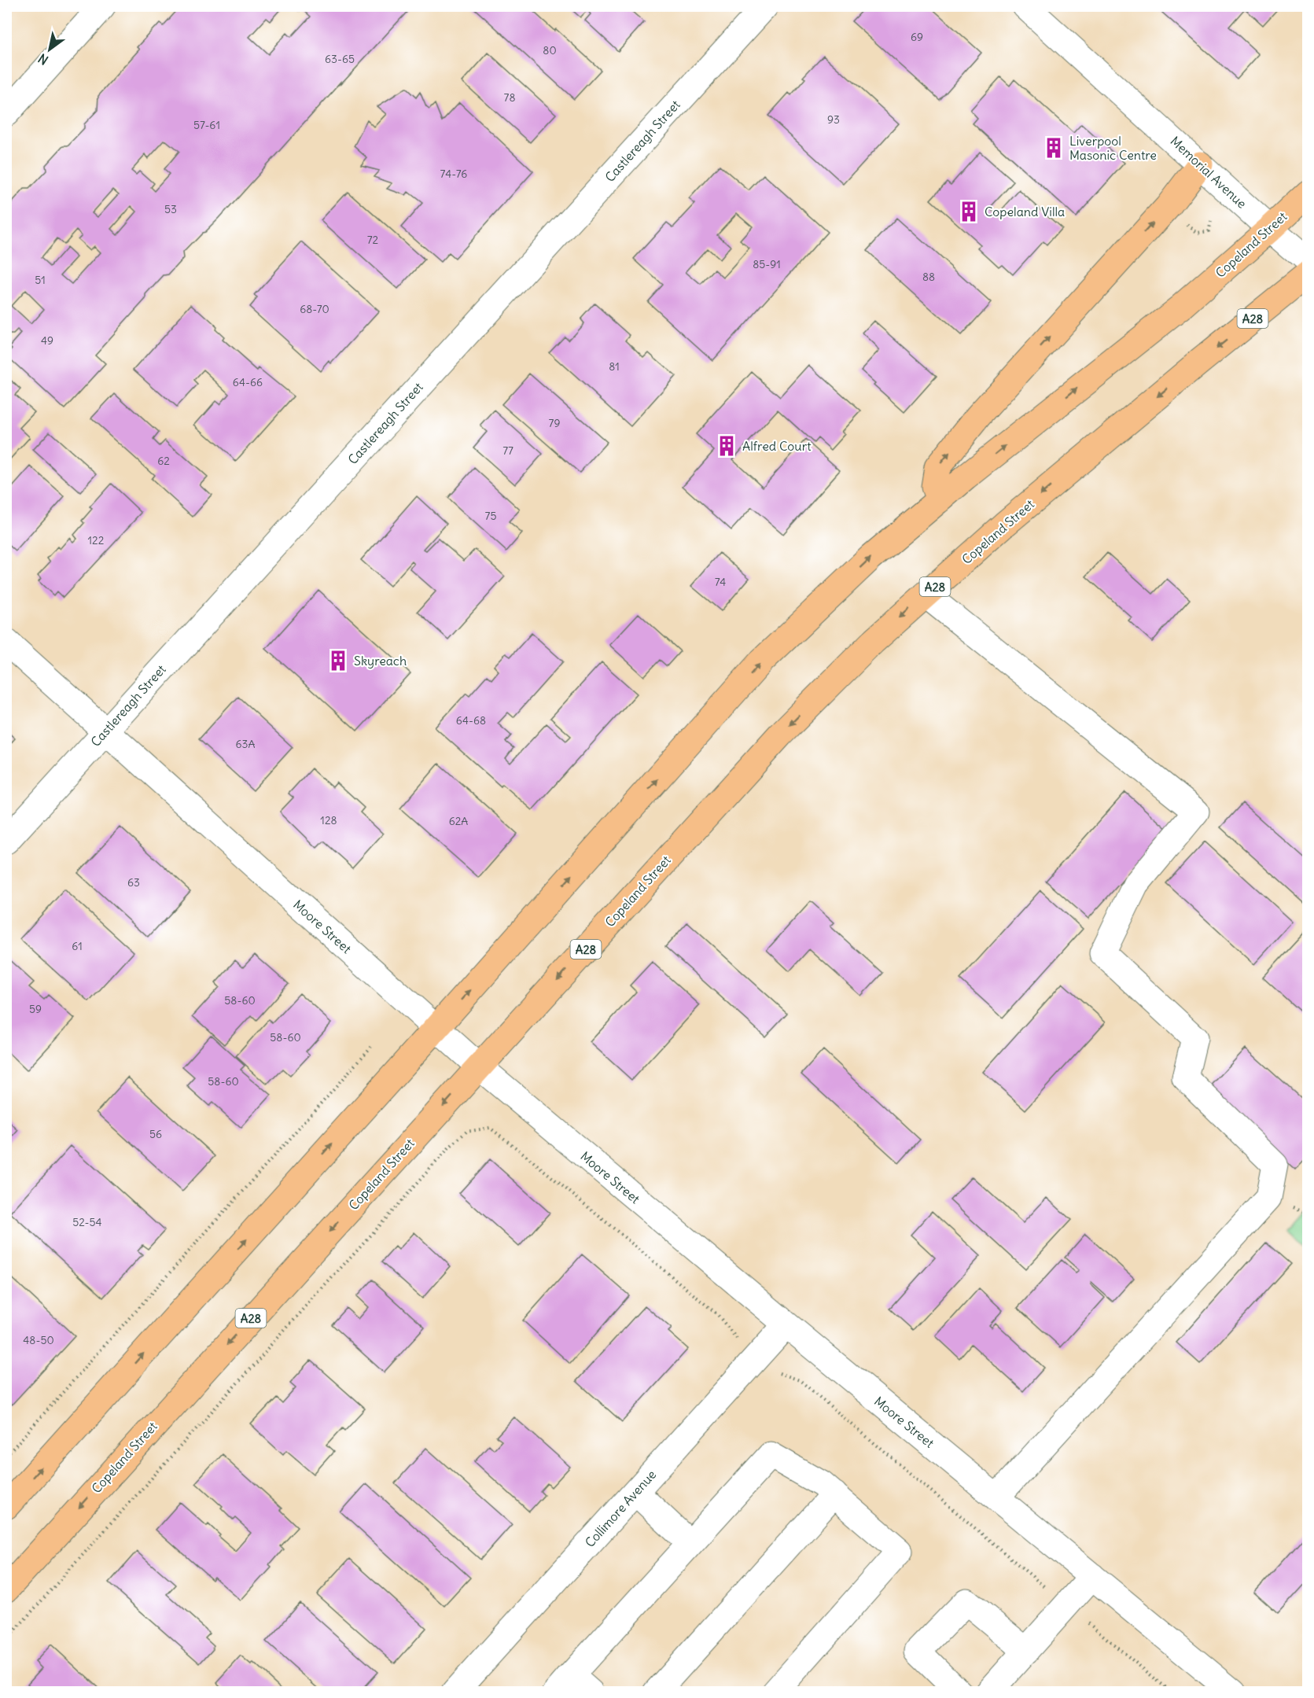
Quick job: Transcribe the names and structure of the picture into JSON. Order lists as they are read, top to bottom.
{
  "streets": {
    "highway": ["Copeland Street", "A28"],
    "street": [
      "Castlereagh Street",
      "Memorial Avenue",
      "Moore Street",
      "Collimore Avenue"
    ]
  },
  "crossings": [
    ["Castlereagh Street", "Moore Street"],
    ["Memorial Avenue", "Copeland Street"],
    ["Copeland Street", "Moore Street"],
    ["Moore Street", "Collimore Avenue"]
  ],
  "places": {
    "building": [
      "Liverpool Masonic Centre",
      "Copeland Villa",
      "Alfred Court",
      "Skyreach"
    ]
  },
  "house_numbers": [
    "69",
    "80",
    "63-65",
    "78",
    "93",
    "57-61",
    "74-76",
    "53",
    "72",
    "85-91",
    "88",
    "51",
    "68-70",
    "49",
    "81",
    "64-66",
    "79",
    "77",
    "62",
    "75",
    "122",
    "74",
    "64-68",
    "63A",
    "128",
    "62A",
    "63",
    "61",
    "58-60",
    "59",
    "58-60",
    "58-60",
    "56",
    "52-54",
    "48-50"
  ],
  "north": "bottom left"
}
